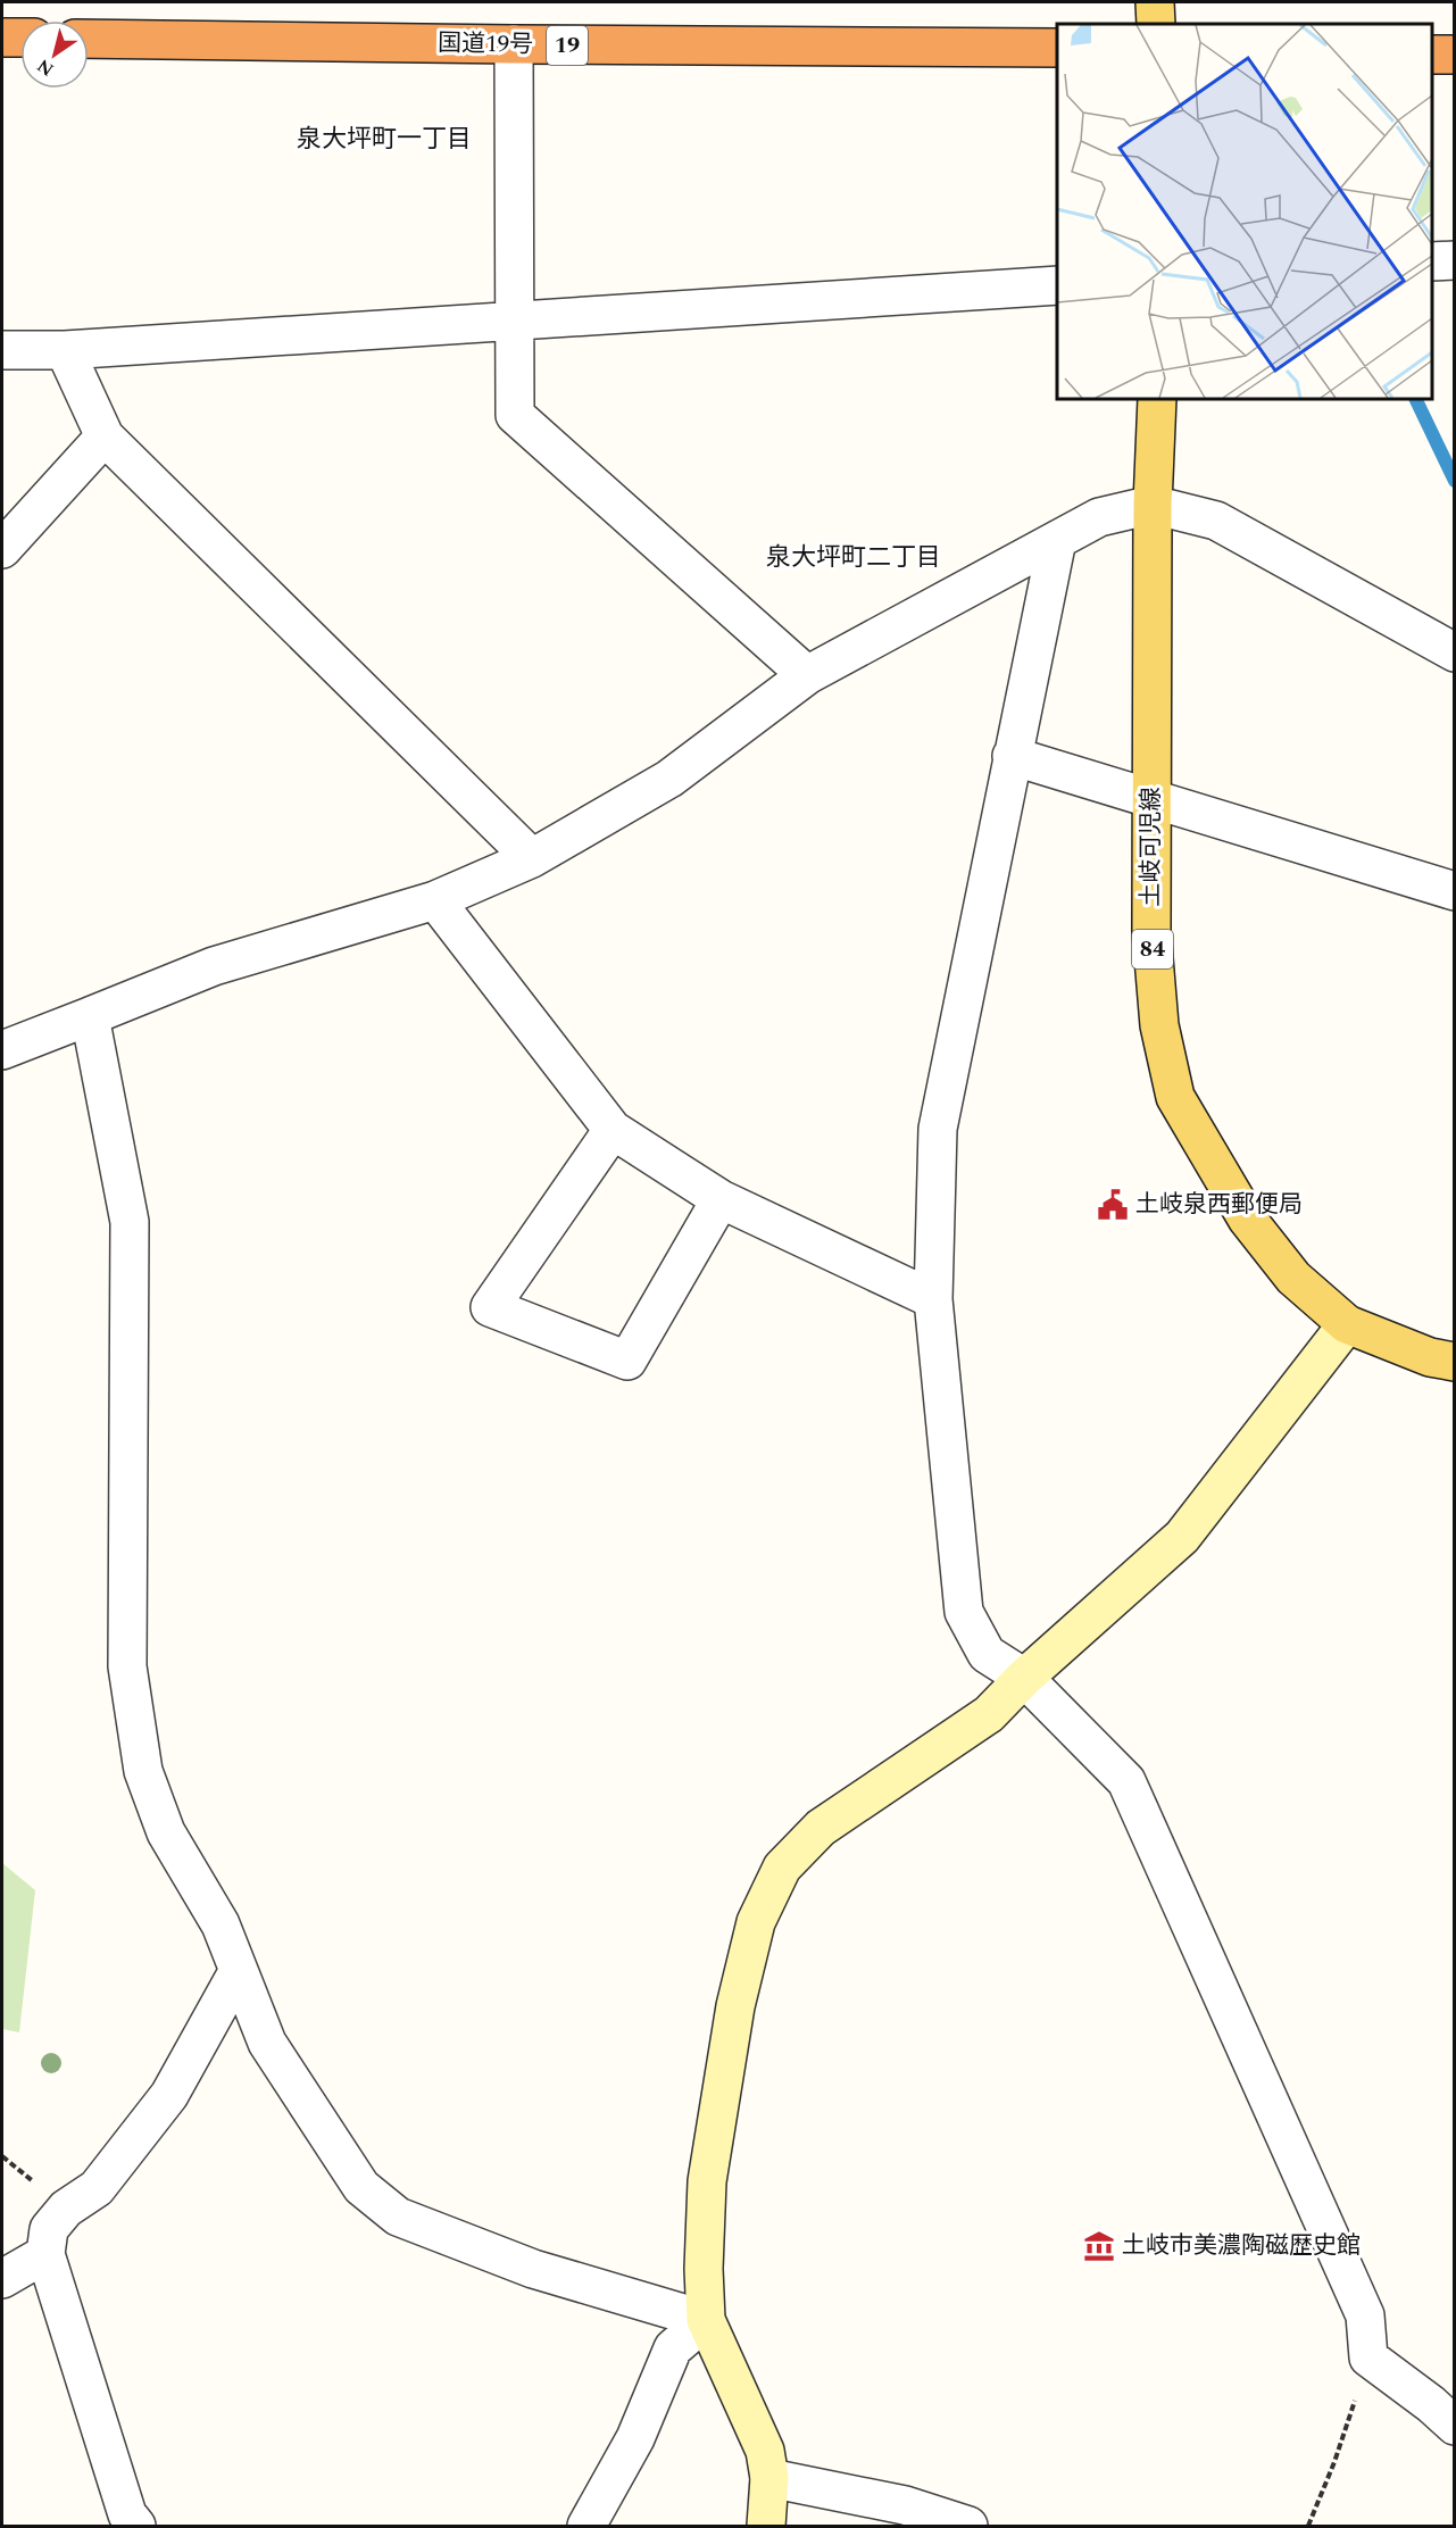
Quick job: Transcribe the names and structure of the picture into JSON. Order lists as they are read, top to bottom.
{
  "streets": {
    "highway": ["国道19号", "19"],
    "main road": ["土岐可児線", "84"]
  },
  "districts": ["泉大坪町一丁目", "泉大坪町二丁目"],
  "places": {
    "public building": ["土岐泉西郵便局"],
    "museum": ["土岐市美濃陶磁歴史館"]
  },
  "north": "bottom left"
}
